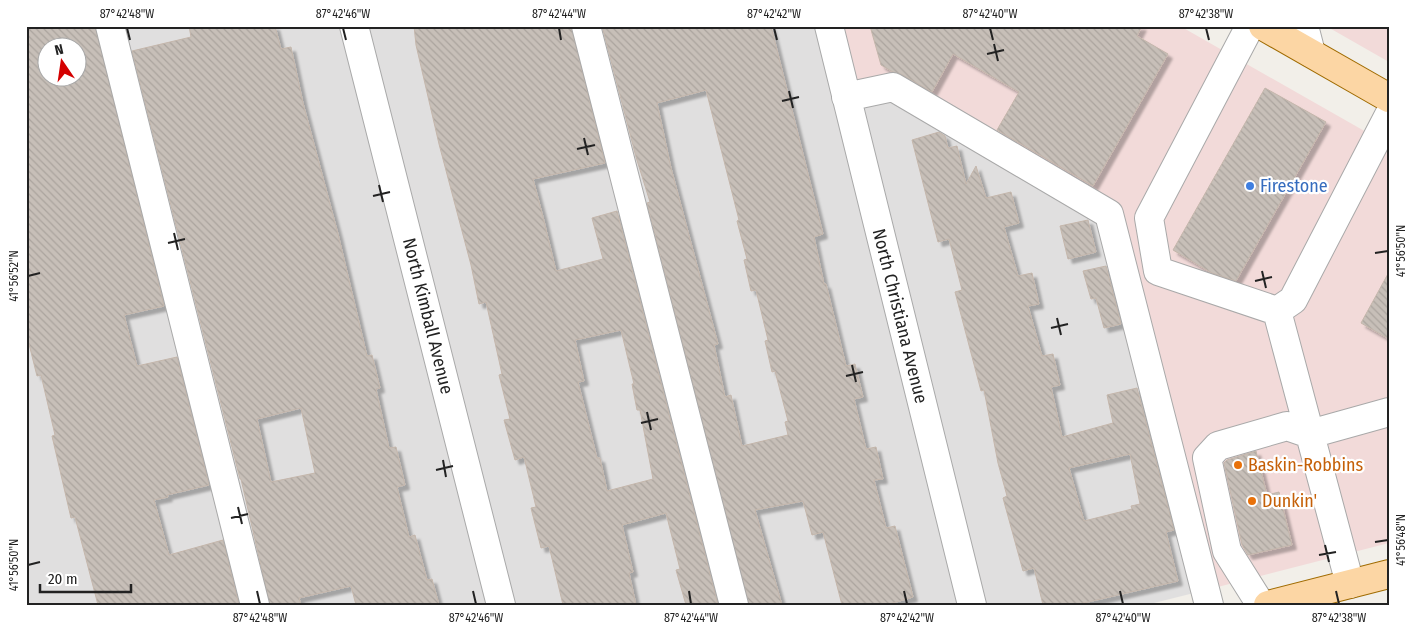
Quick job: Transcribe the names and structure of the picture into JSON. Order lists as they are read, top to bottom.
{
  "streets": {
    "street": ["North Kimball Avenue", "North Christiana Avenue"]
  },
  "places": ["Firestone", "Baskin-Robbins", "Dunkin'"],
  "scale_bar": "20 m",
  "north": "top",
  "coordinates": [
    "87°42'48\"W",
    "87°42'46\"W",
    "87°42'44\"W",
    "87°42'42\"W",
    "87°42'40\"W",
    "87°42'38\"W",
    "41°56'50\"N",
    "41°56'52\"N",
    "41°56'48\"N"
  ]
}
